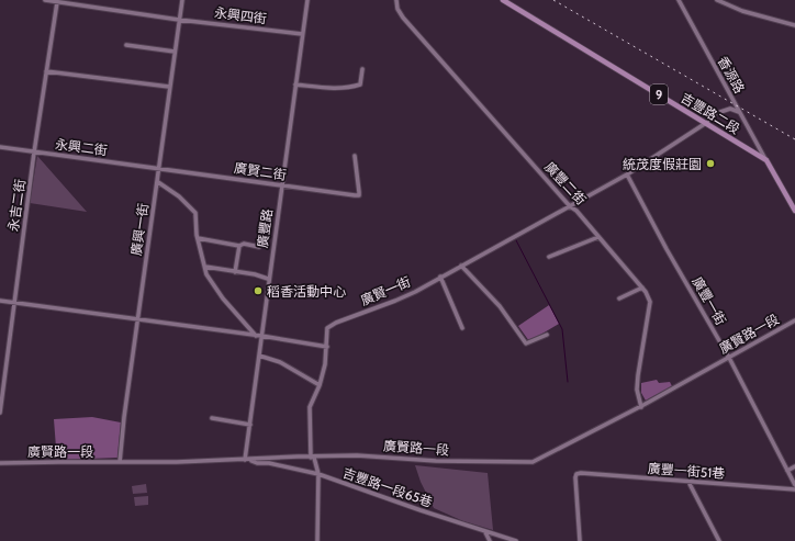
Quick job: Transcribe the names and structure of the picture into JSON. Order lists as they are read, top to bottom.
{
  "streets": {
    "main road": ["9", "吉豐路二段"],
    "street": [
      "永興四街",
      "香源路",
      "永興二街",
      "廣賢二街",
      "廣豐二街",
      "永吉二街",
      "廣豐路",
      "廣興一街",
      "廣賢一街",
      "廣豐一街",
      "廣賢路一段",
      "廣豐一街51巷",
      "吉豐路一段65巷"
    ]
  },
  "crossings": [
    ["永興四街", "永吉二街"],
    ["永興四街", "廣豐路"],
    ["永興四街", "廣興一街"],
    ["香源路", "吉豐路二段"],
    ["香源路", "廣賢一街"],
    ["吉豐路二段", "廣賢一街"],
    ["永興二街", "廣賢二街"],
    ["永興二街", "永吉二街"],
    ["永興二街", "廣興一街"],
    ["廣賢二街", "廣豐路"],
    ["廣賢二街", "廣興一街"],
    ["廣豐二街", "廣賢一街"],
    ["廣豐二街", "廣賢路一段"],
    ["廣豐路", "廣賢路一段"],
    ["廣興一街", "廣賢路一段"],
    ["廣賢一街", "廣豐一街"],
    ["廣豐一街", "廣賢路一段"],
    ["廣賢路一段", "吉豐路一段65巷"]
  ],
  "places": ["統茂度假莊園", "稻香活動中心"]
}
